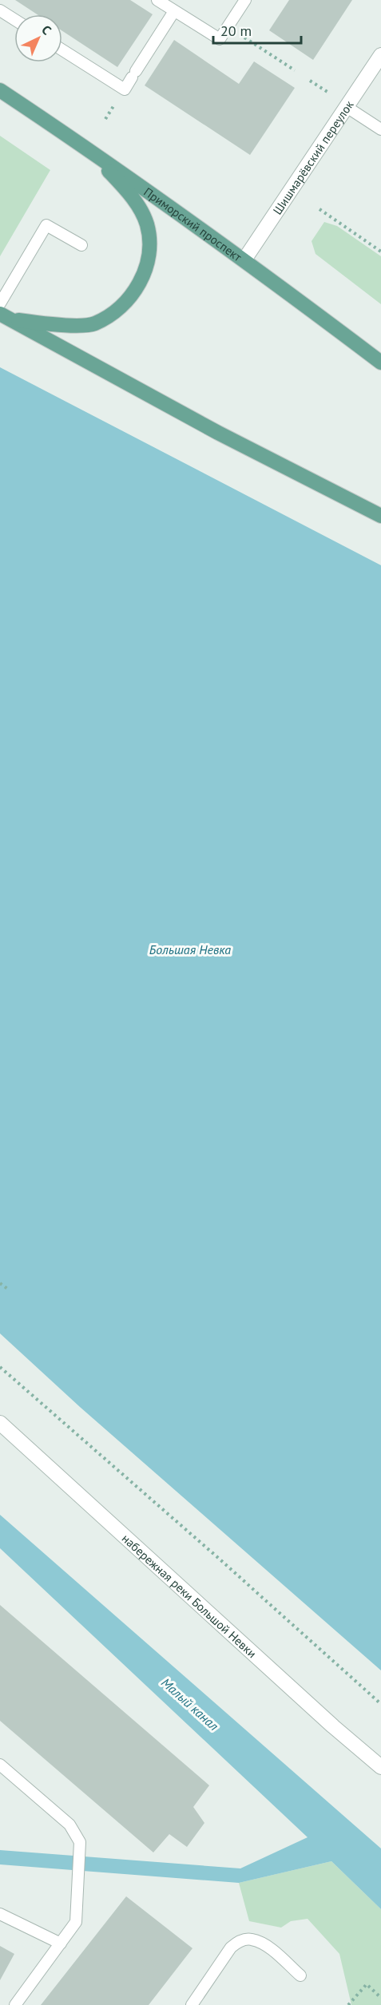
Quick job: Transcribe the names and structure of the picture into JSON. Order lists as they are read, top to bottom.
{
  "streets": {
    "main road": ["Приморский проспект"],
    "street": ["Шишмарёвский переулок", "набережная реки Большой Невки"]
  },
  "crossings": [
    ["Шишмарёвский переулок", "Приморский проспект"]
  ],
  "water": ["Большая Невка", "Малый канал"],
  "scale_bar": "20 m",
  "north": "top right"
}
